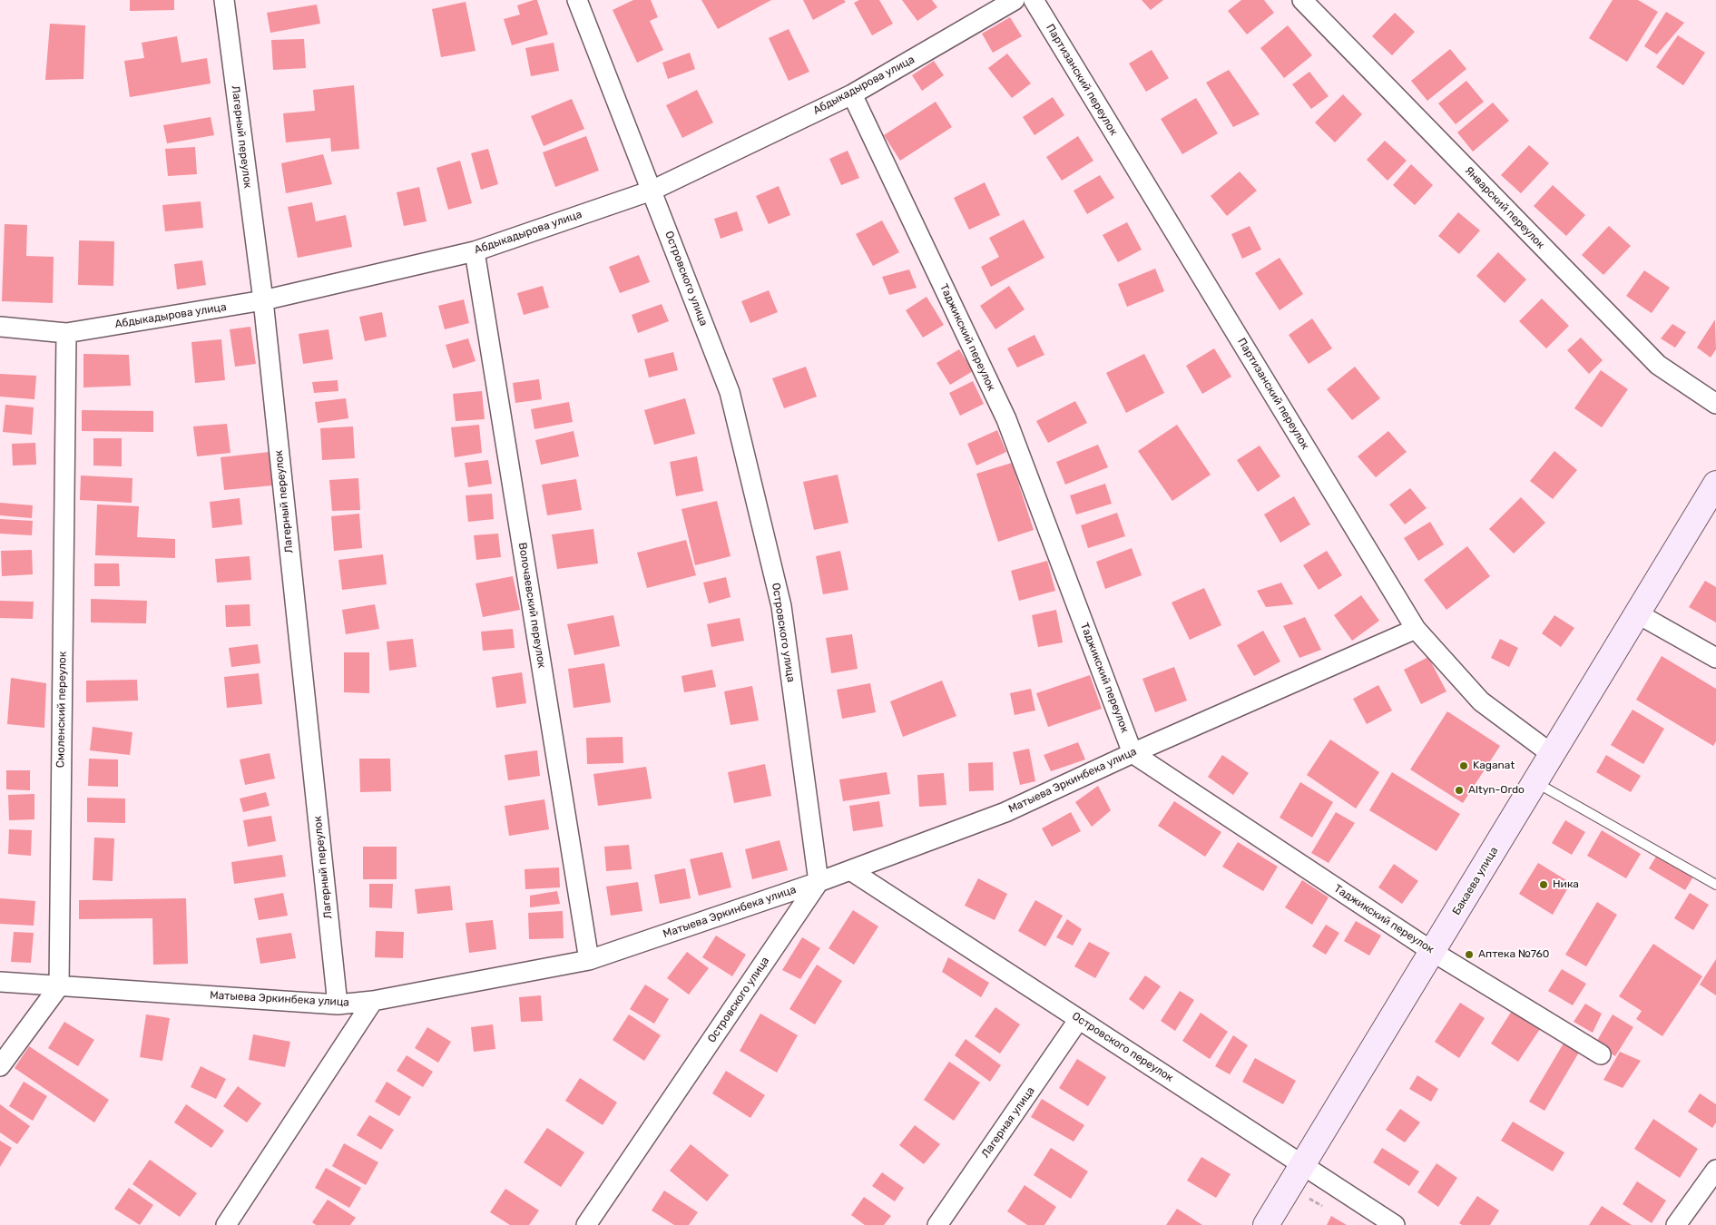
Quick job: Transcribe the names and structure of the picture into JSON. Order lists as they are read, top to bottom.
{
  "streets": {
    "main road": ["Бакаева улица"],
    "street": [
      "Партизанский переулок",
      "Абдыкадырова улица",
      "Лагерный переулок",
      "Январский переулок",
      "Островского улица",
      "Таджикский переулок",
      "Волочаевский переулок",
      "Смоленский переулок",
      "Матыева Эркинбека улица",
      "Островского переулок",
      "Лагерная улица"
    ]
  },
  "crossings": [
    ["Партизанский переулок", "Матыева Эркинбека улица"],
    ["Партизанский переулок", "Бакаева улица"],
    ["Абдыкадырова улица", "Лагерный переулок"],
    ["Абдыкадырова улица", "Островского улица"],
    ["Абдыкадырова улица", "Таджикский переулок"],
    ["Абдыкадырова улица", "Волочаевский переулок"],
    ["Абдыкадырова улица", "Смоленский переулок"],
    ["Лагерный переулок", "Матыева Эркинбека улица"],
    ["Островского улица", "Матыева Эркинбека улица"],
    ["Таджикский переулок", "Матыева Эркинбека улица"],
    ["Таджикский переулок", "Бакаева улица"],
    ["Волочаевский переулок", "Матыева Эркинбека улица"],
    ["Смоленский переулок", "Матыева Эркинбека улица"],
    ["Матыева Эркинбека улица", "Островского переулок"],
    ["Бакаева улица", "Островского переулок"],
    ["Островского переулок", "Лагерная улица"]
  ],
  "places": [
    "Kaganat",
    "Altyn-Ordo",
    "Ника",
    "Аптека №760"
  ]
}
